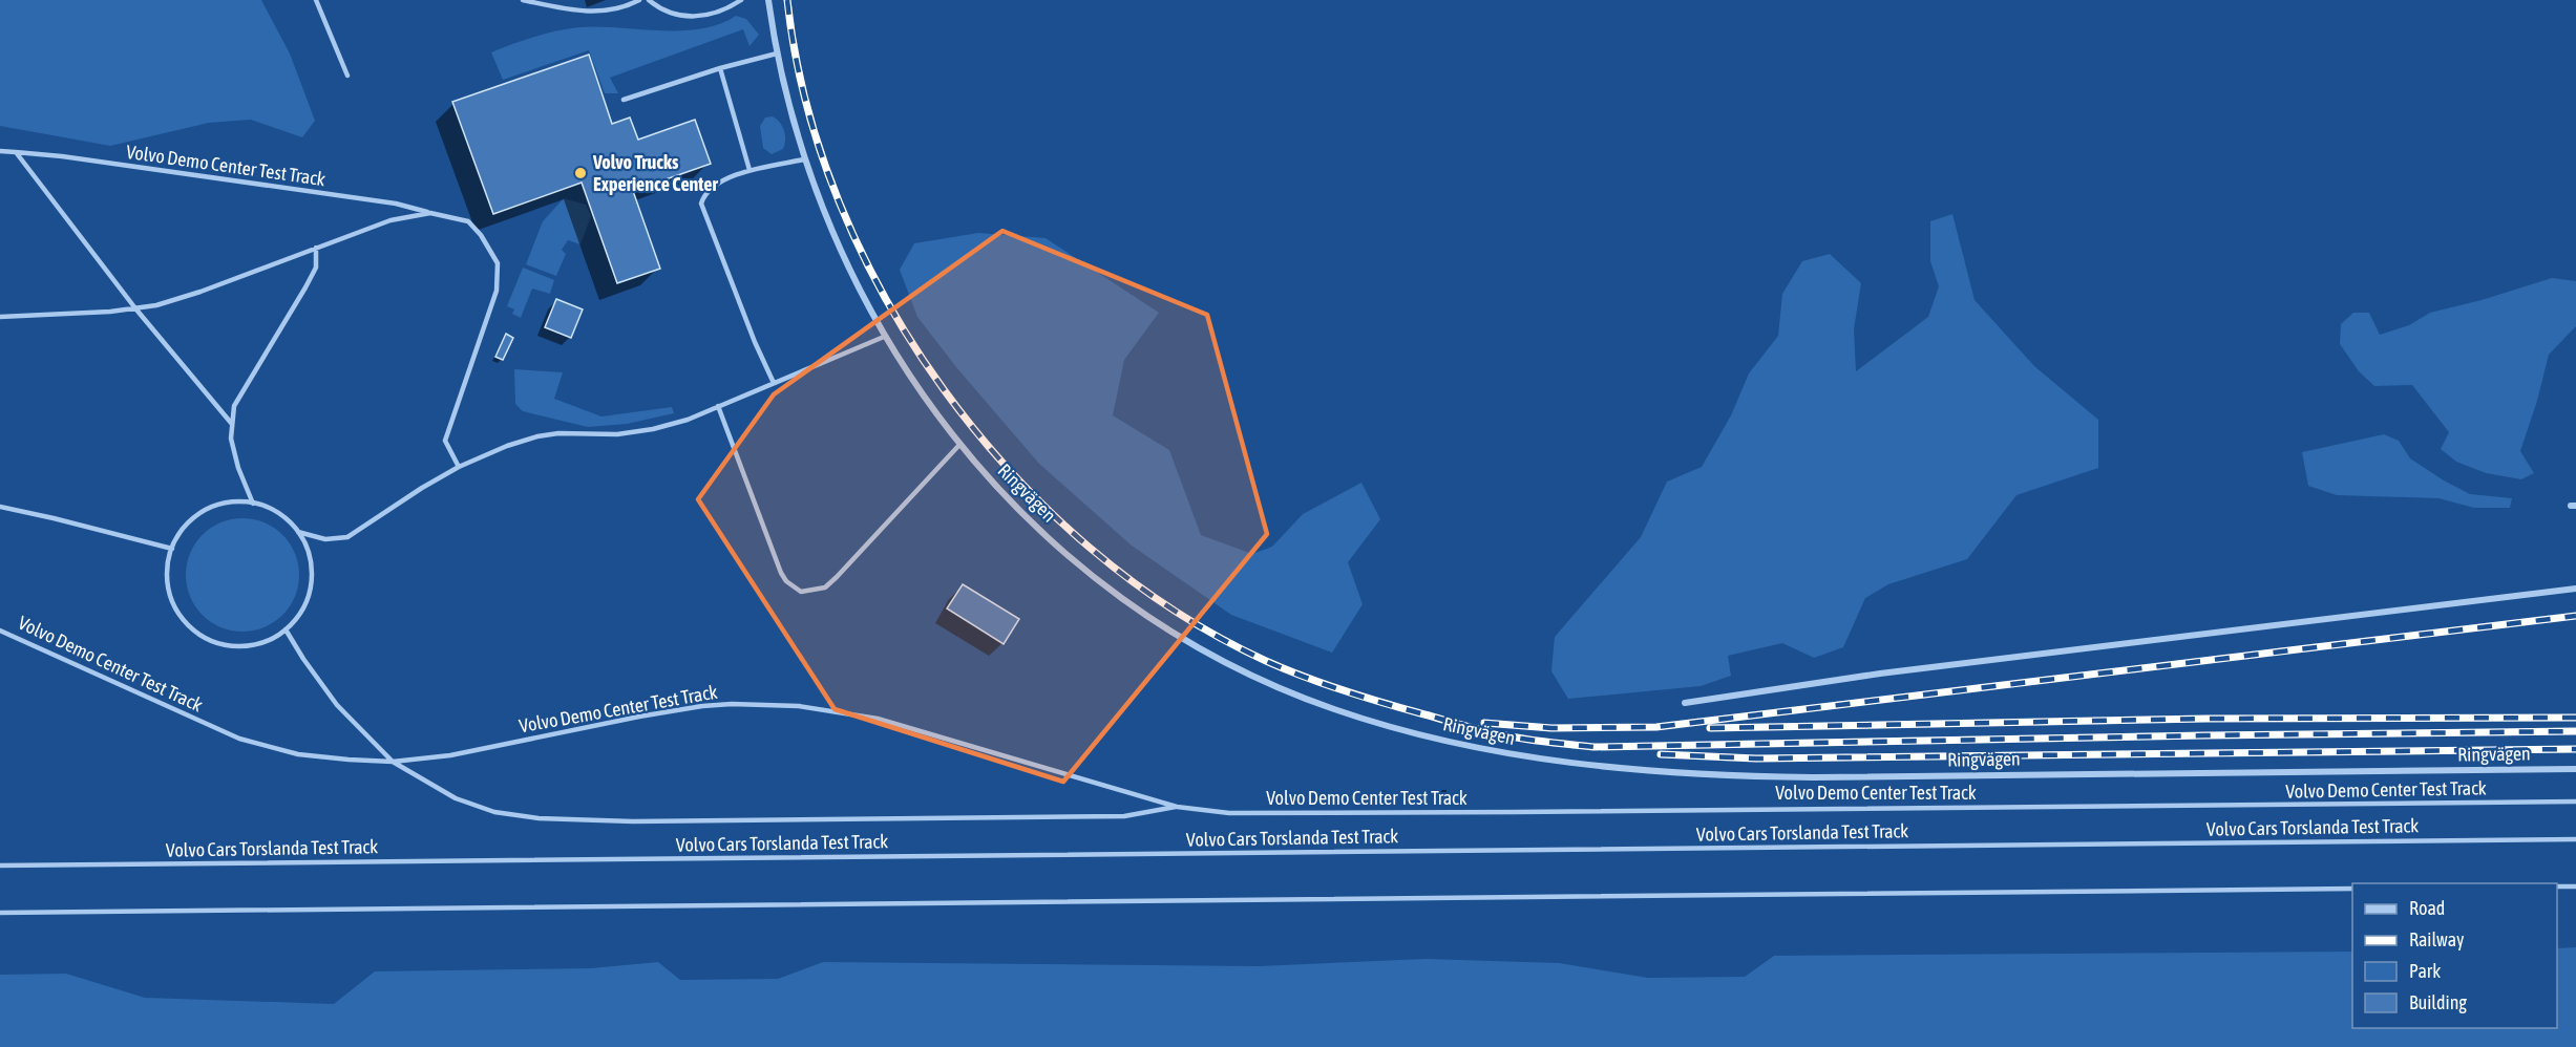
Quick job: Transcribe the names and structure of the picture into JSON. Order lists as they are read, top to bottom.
{
  "streets": {
    "street": ["Ringvägen"],
    "lane": ["Volvo Demo Center Test Track", "Volvo Cars Torslanda Test Track"]
  },
  "places": ["Volvo Trucks Experience Center"],
  "legend": [
    "Road",
    "Railway",
    "Park",
    "Building"
  ]
}
